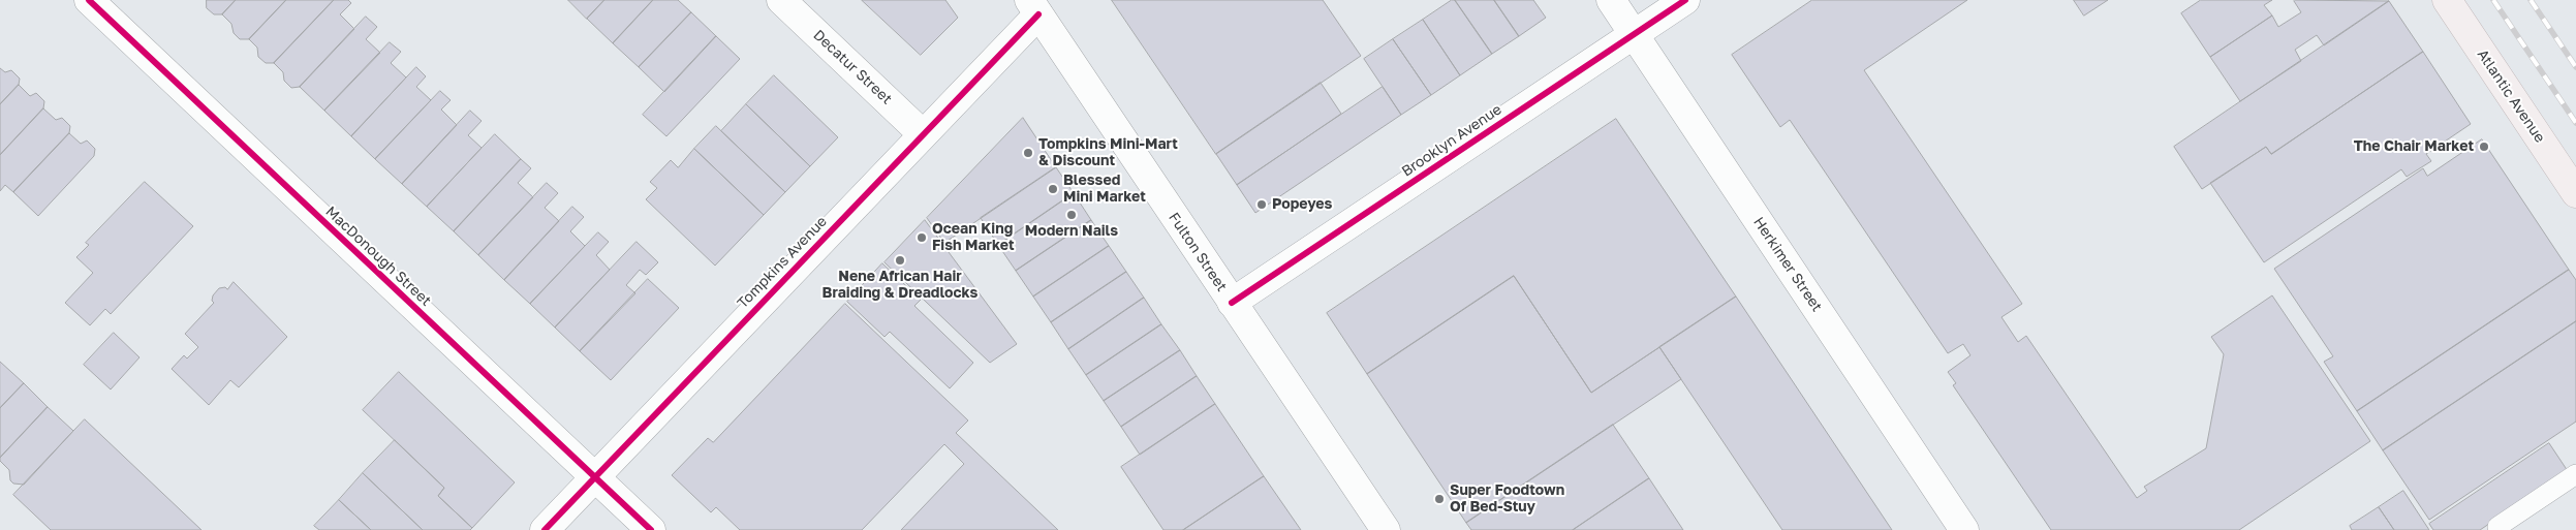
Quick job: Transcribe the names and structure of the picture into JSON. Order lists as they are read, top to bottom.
{
  "streets": {
    "main road": ["Atlantic Avenue"],
    "street": [
      "Decatur Street",
      "Brooklyn Avenue",
      "Fulton Street",
      "MacDonough Street",
      "Tompkins Avenue",
      "Herkimer Street"
    ]
  },
  "crossings": [
    ["Decatur Street", "Tompkins Avenue"],
    ["Brooklyn Avenue", "Fulton Street"],
    ["Brooklyn Avenue", "Herkimer Street"],
    ["Fulton Street", "Tompkins Avenue"],
    ["MacDonough Street", "Tompkins Avenue"]
  ],
  "places": [
    "The Chair Market",
    "Tompkins Mini-Mart & Discount",
    "Blessed Mini Market",
    "Popeyes",
    "Modern Nails",
    "Ocean King Fish Market",
    "Nene African Hair Braiding & Dreadlocks",
    "Super Foodtown Of Bed-Stuy"
  ]
}
